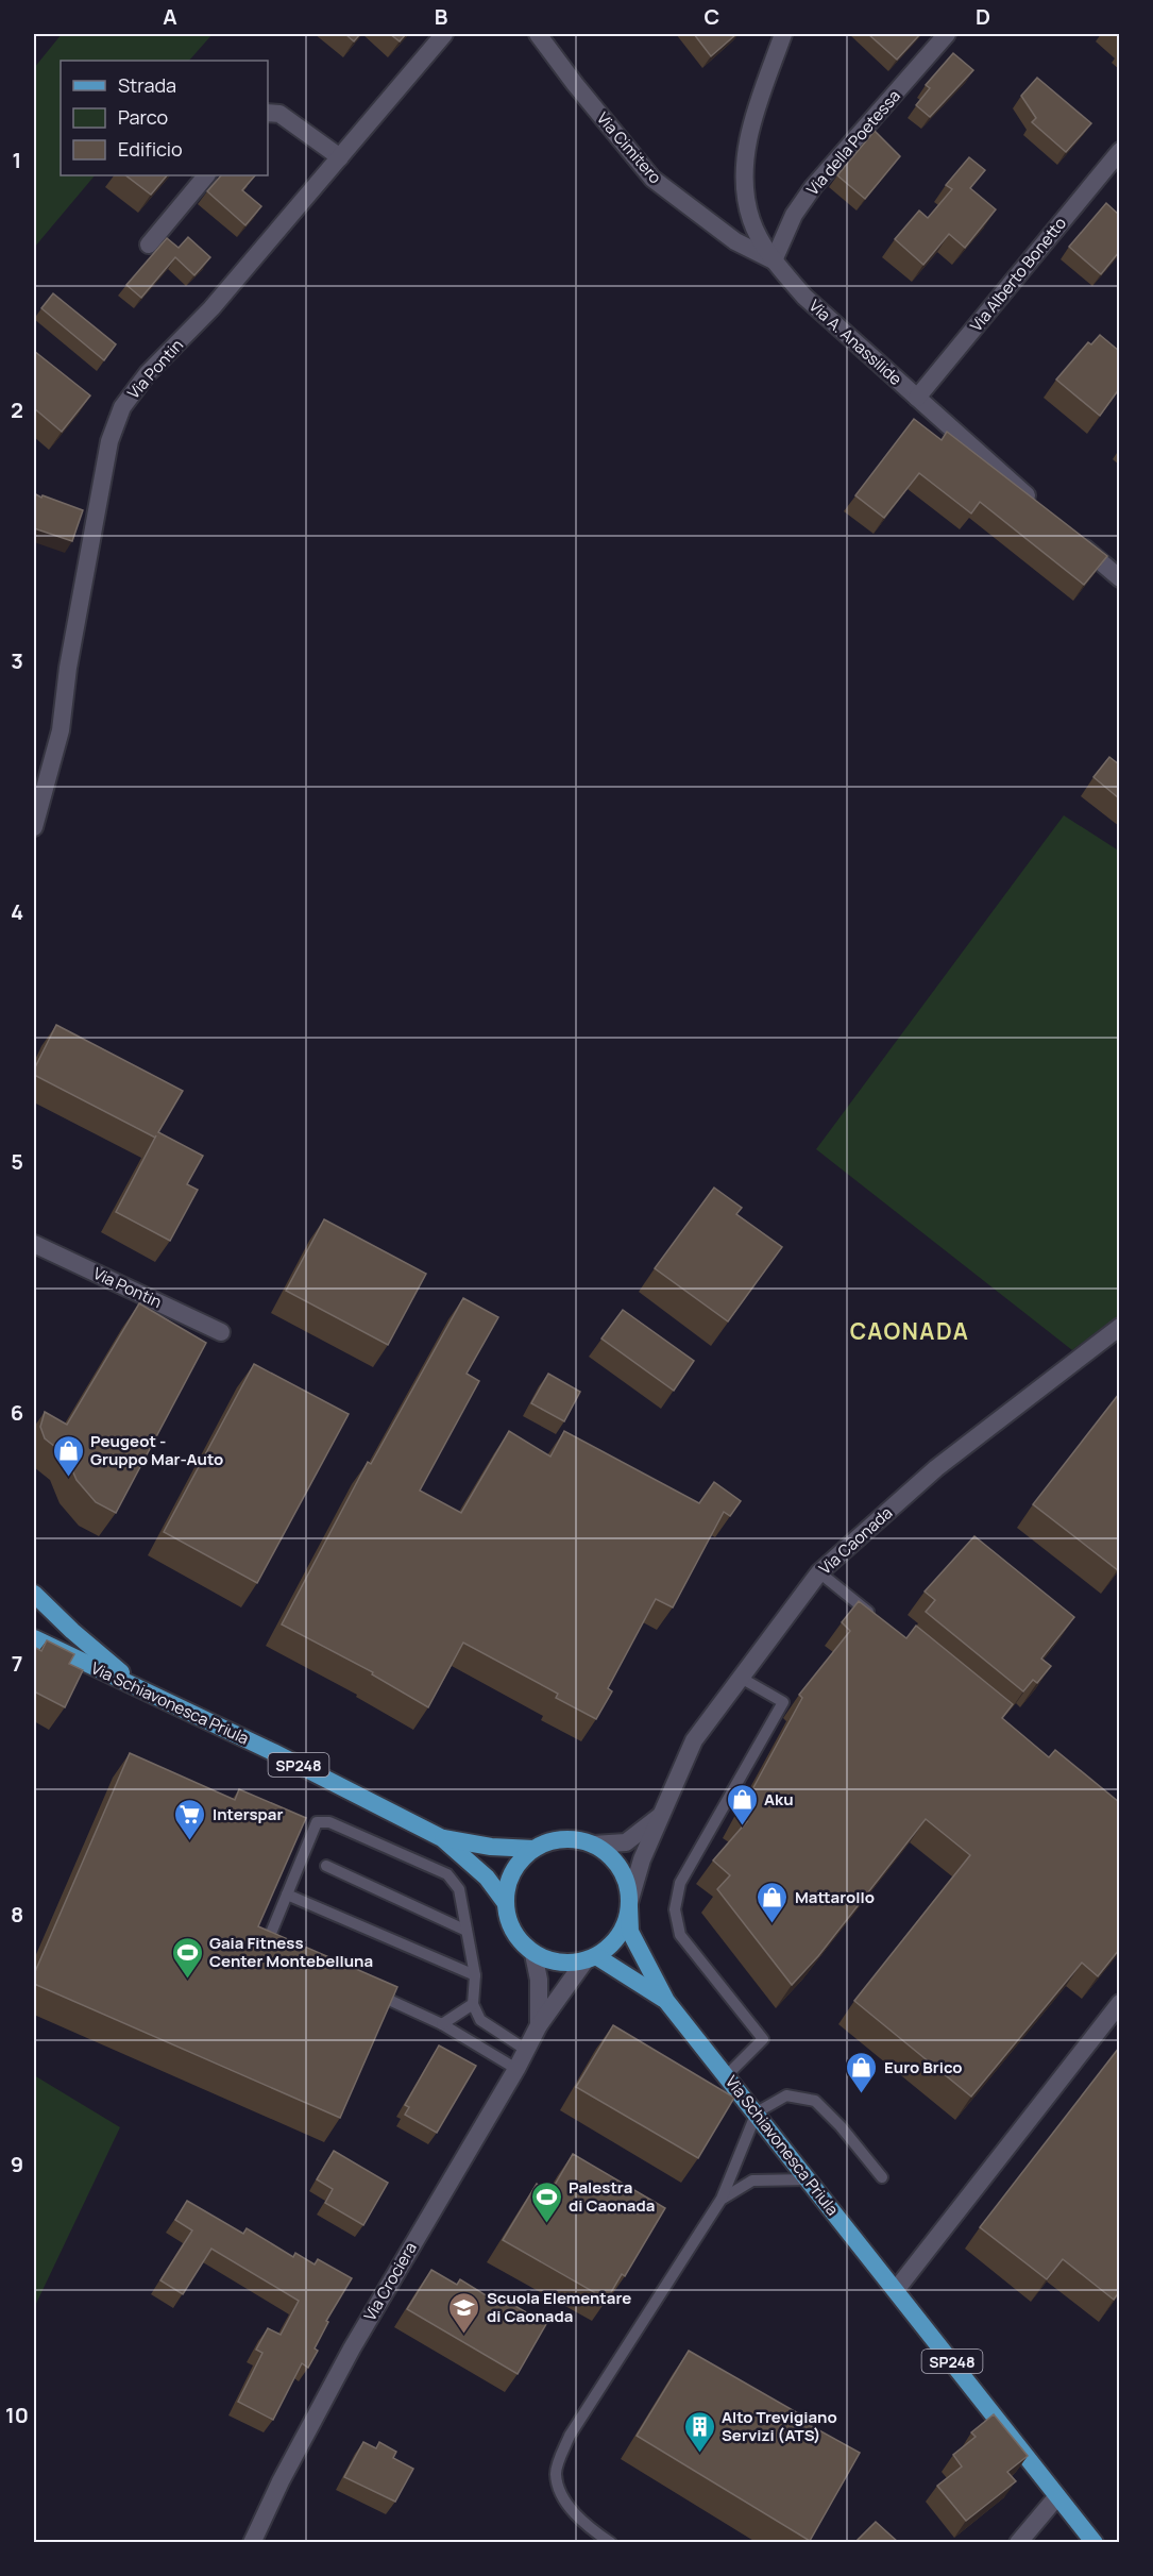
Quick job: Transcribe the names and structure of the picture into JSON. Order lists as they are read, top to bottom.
{
  "streets": {
    "main road": ["Via Schiavonesca Priula", "SP248"],
    "street": [
      "Via della Poetessa",
      "Via Cimitero",
      "Via Alberto Bonetto",
      "Via A. Anassilide",
      "Via Pontin",
      "Via Caonada",
      "Via Crociera"
    ]
  },
  "crossings": [
    ["Via della Poetessa", "Via Cimitero"],
    ["Via della Poetessa", "Via A. Anassilide"],
    ["Via Cimitero", "Via A. Anassilide"],
    ["Via Alberto Bonetto", "Via A. Anassilide"],
    ["Via Caonada", "Via Schiavonesca Priula"],
    ["Via Caonada", "Via Crociera"],
    ["Via Schiavonesca Priula", "Via Crociera"]
  ],
  "districts": ["CAONADA"],
  "places": {
    "shop": [
      "Peugeot - Gruppo Mar-Auto",
      "Aku",
      "Mattarollo",
      "Euro Brico"
    ],
    "supermarket": ["Interspar"],
    "sports": ["Gaia Fitness Center Montebelluna", "Palestra di Caonada"],
    "school or university": ["Scuola Elementare di Caonada"],
    "building": ["Alto Trevigiano Servizi (ATS)"]
  },
  "legend": ["Strada", "Parco", "Edificio"],
  "grid": {
    "columns": [
      "A",
      "B",
      "C",
      "D"
    ],
    "rows": [
      "1",
      "2",
      "3",
      "4",
      "5",
      "6",
      "7",
      "8",
      "9",
      "10"
    ]
  }
}
